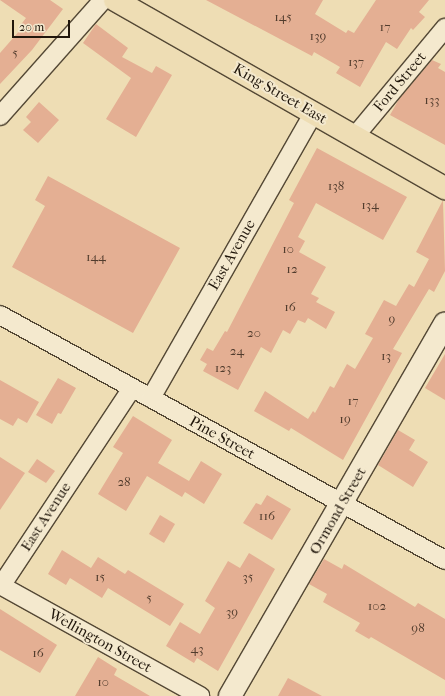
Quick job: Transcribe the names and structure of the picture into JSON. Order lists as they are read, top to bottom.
{
  "streets": {
    "main road": ["King Street East"],
    "street": [
      "Ford Street",
      "East Avenue",
      "Pine Street",
      "Ormond Street",
      "Wellington Street"
    ]
  },
  "crossings": [
    ["Ford Street", "King Street East"],
    ["King Street East", "East Avenue"],
    ["East Avenue", "Pine Street"],
    ["East Avenue", "Wellington Street"],
    ["Pine Street", "Ormond Street"]
  ],
  "house_numbers": [
    "145",
    "17",
    "139",
    "5",
    "137",
    "133",
    "138",
    "134",
    "10",
    "144",
    "12",
    "16",
    "9",
    "20",
    "24",
    "13",
    "123",
    "17",
    "19",
    "28",
    "116",
    "15",
    "35",
    "5",
    "102",
    "39",
    "98",
    "43",
    "16",
    "10"
  ],
  "scale_bar": "20 m"
}
